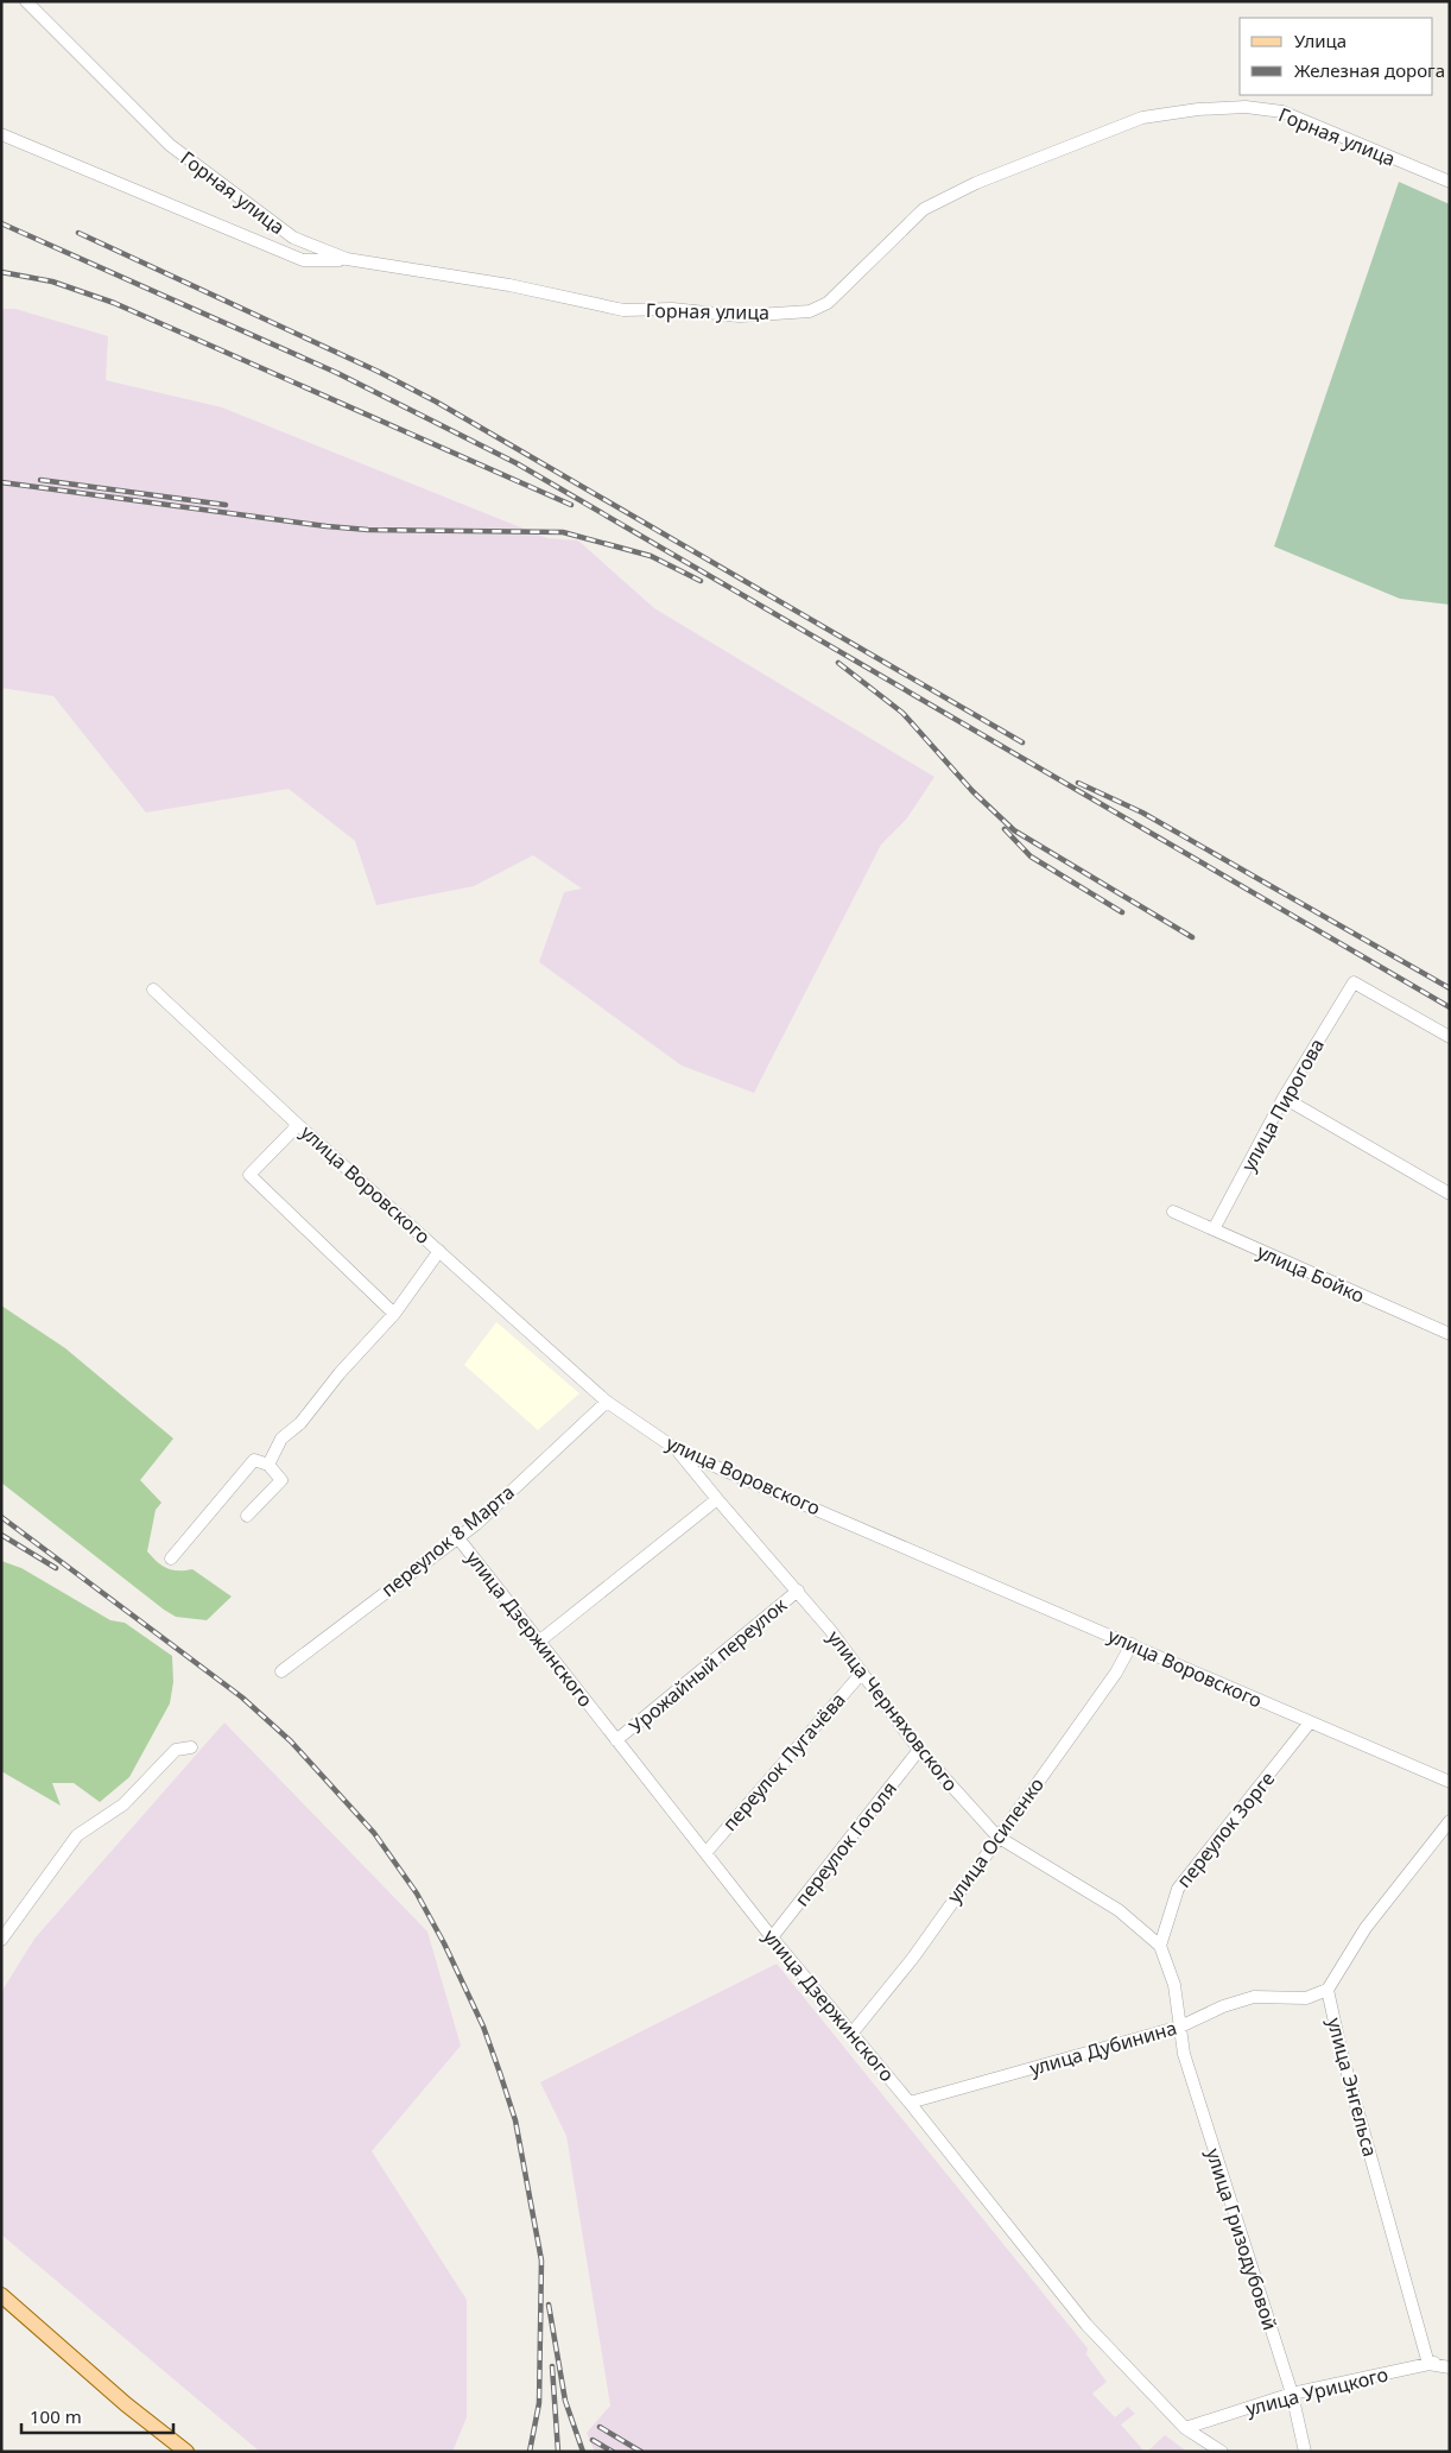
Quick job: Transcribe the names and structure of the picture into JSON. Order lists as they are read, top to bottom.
{
  "streets": {
    "street": [
      "Горная улица",
      "улица Пирогова",
      "улица Воровского",
      "улица Бойко",
      "переулок 8 Марта",
      "улица Дзержинского",
      "Урожайный переулок",
      "улица Черняховского",
      "переулок Пугачёва",
      "переулок Зорге",
      "улица Осипенко",
      "переулок Гоголя",
      "улица Дубинина",
      "улица Энгельса",
      "улица Гризодубовой",
      "улица Урицкого"
    ]
  },
  "crossings": [
    ["улица Пирогова", "улица Бойко"],
    ["улица Воровского", "переулок 8 Марта"],
    ["улица Воровского", "улица Черняховского"],
    ["улица Воровского", "переулок Зорге"],
    ["улица Воровского", "улица Осипенко"],
    ["переулок 8 Марта", "улица Дзержинского"],
    ["улица Дзержинского", "Урожайный переулок"],
    ["улица Дзержинского", "переулок Пугачёва"],
    ["улица Дзержинского", "улица Осипенко"],
    ["улица Дзержинского", "переулок Гоголя"],
    ["улица Дзержинского", "улица Дубинина"],
    ["улица Дзержинского", "улица Урицкого"],
    ["Урожайный переулок", "улица Черняховского"],
    ["улица Черняховского", "переулок Пугачёва"],
    ["улица Черняховского", "переулок Зорге"],
    ["улица Черняховского", "улица Осипенко"],
    ["улица Черняховского", "переулок Гоголя"],
    ["улица Черняховского", "улица Дубинина"],
    ["улица Черняховского", "улица Гризодубовой"],
    ["улица Дубинина", "улица Энгельса"],
    ["улица Дубинина", "улица Гризодубовой"],
    ["улица Энгельса", "улица Урицкого"],
    ["улица Гризодубовой", "улица Урицкого"]
  ],
  "legend": ["Улица", "Железная дорога"],
  "scale_bar": "100 m"
}
